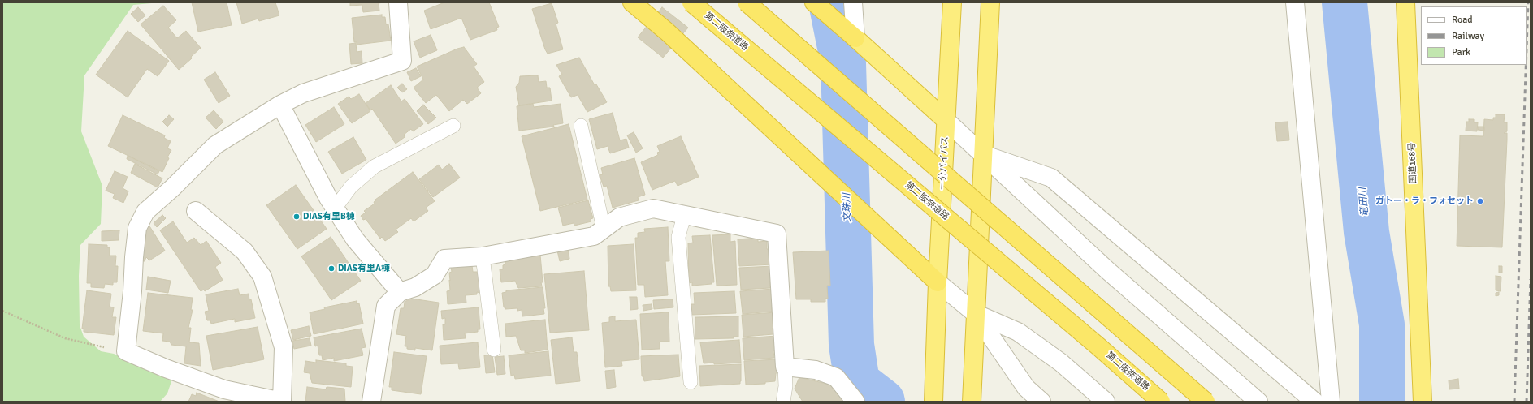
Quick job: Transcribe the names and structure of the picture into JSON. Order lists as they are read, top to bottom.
{
  "streets": {
    "highway": ["第二阪奈道路", "一分バイパス", "国道168号"]
  },
  "water": ["竜田川", "文珠川"],
  "places": ["ガトー・ラ・フォセット", "DIAS有里B棟", "DIAS有里A棟"],
  "legend": ["Road", "Railway", "Park"]
}
